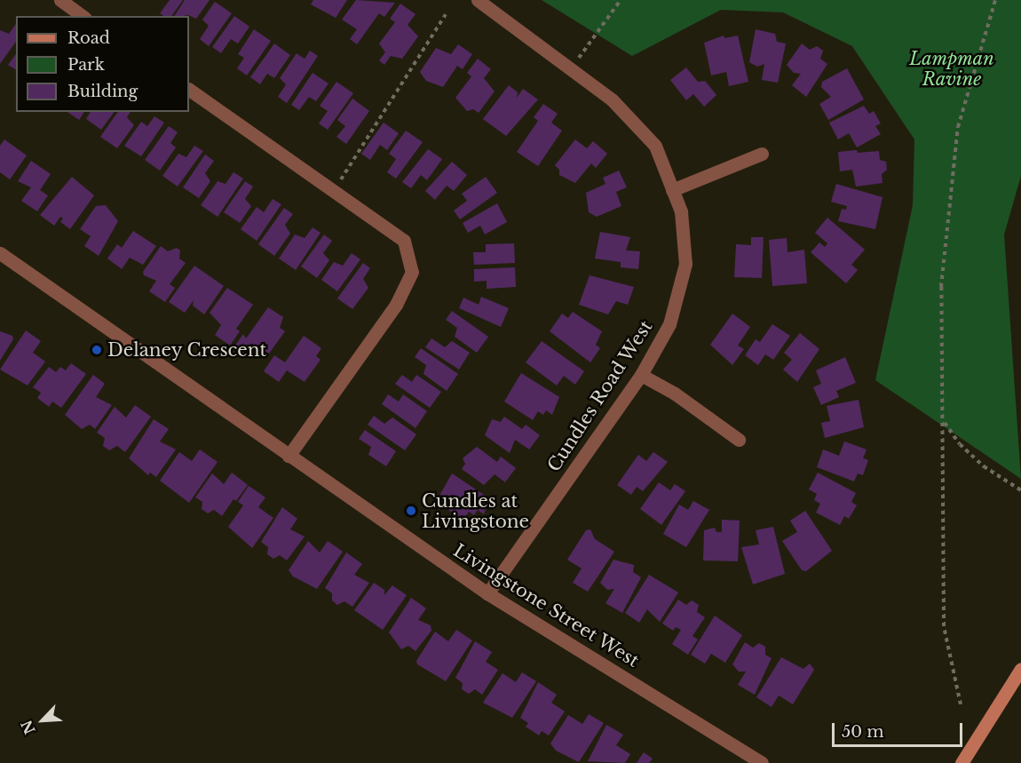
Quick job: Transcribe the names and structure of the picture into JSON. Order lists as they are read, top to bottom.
{
  "streets": {
    "street": ["Cundles Road West", "Livingstone Street West"]
  },
  "crossings": [
    ["Cundles Road West", "Livingstone Street West"]
  ],
  "parks": ["Lampman Ravine"],
  "places": ["Delaney Crescent", "Cundles at Livingstone"],
  "legend": ["Road", "Park", "Building"],
  "scale_bar": "50 m",
  "north": "bottom left"
}
